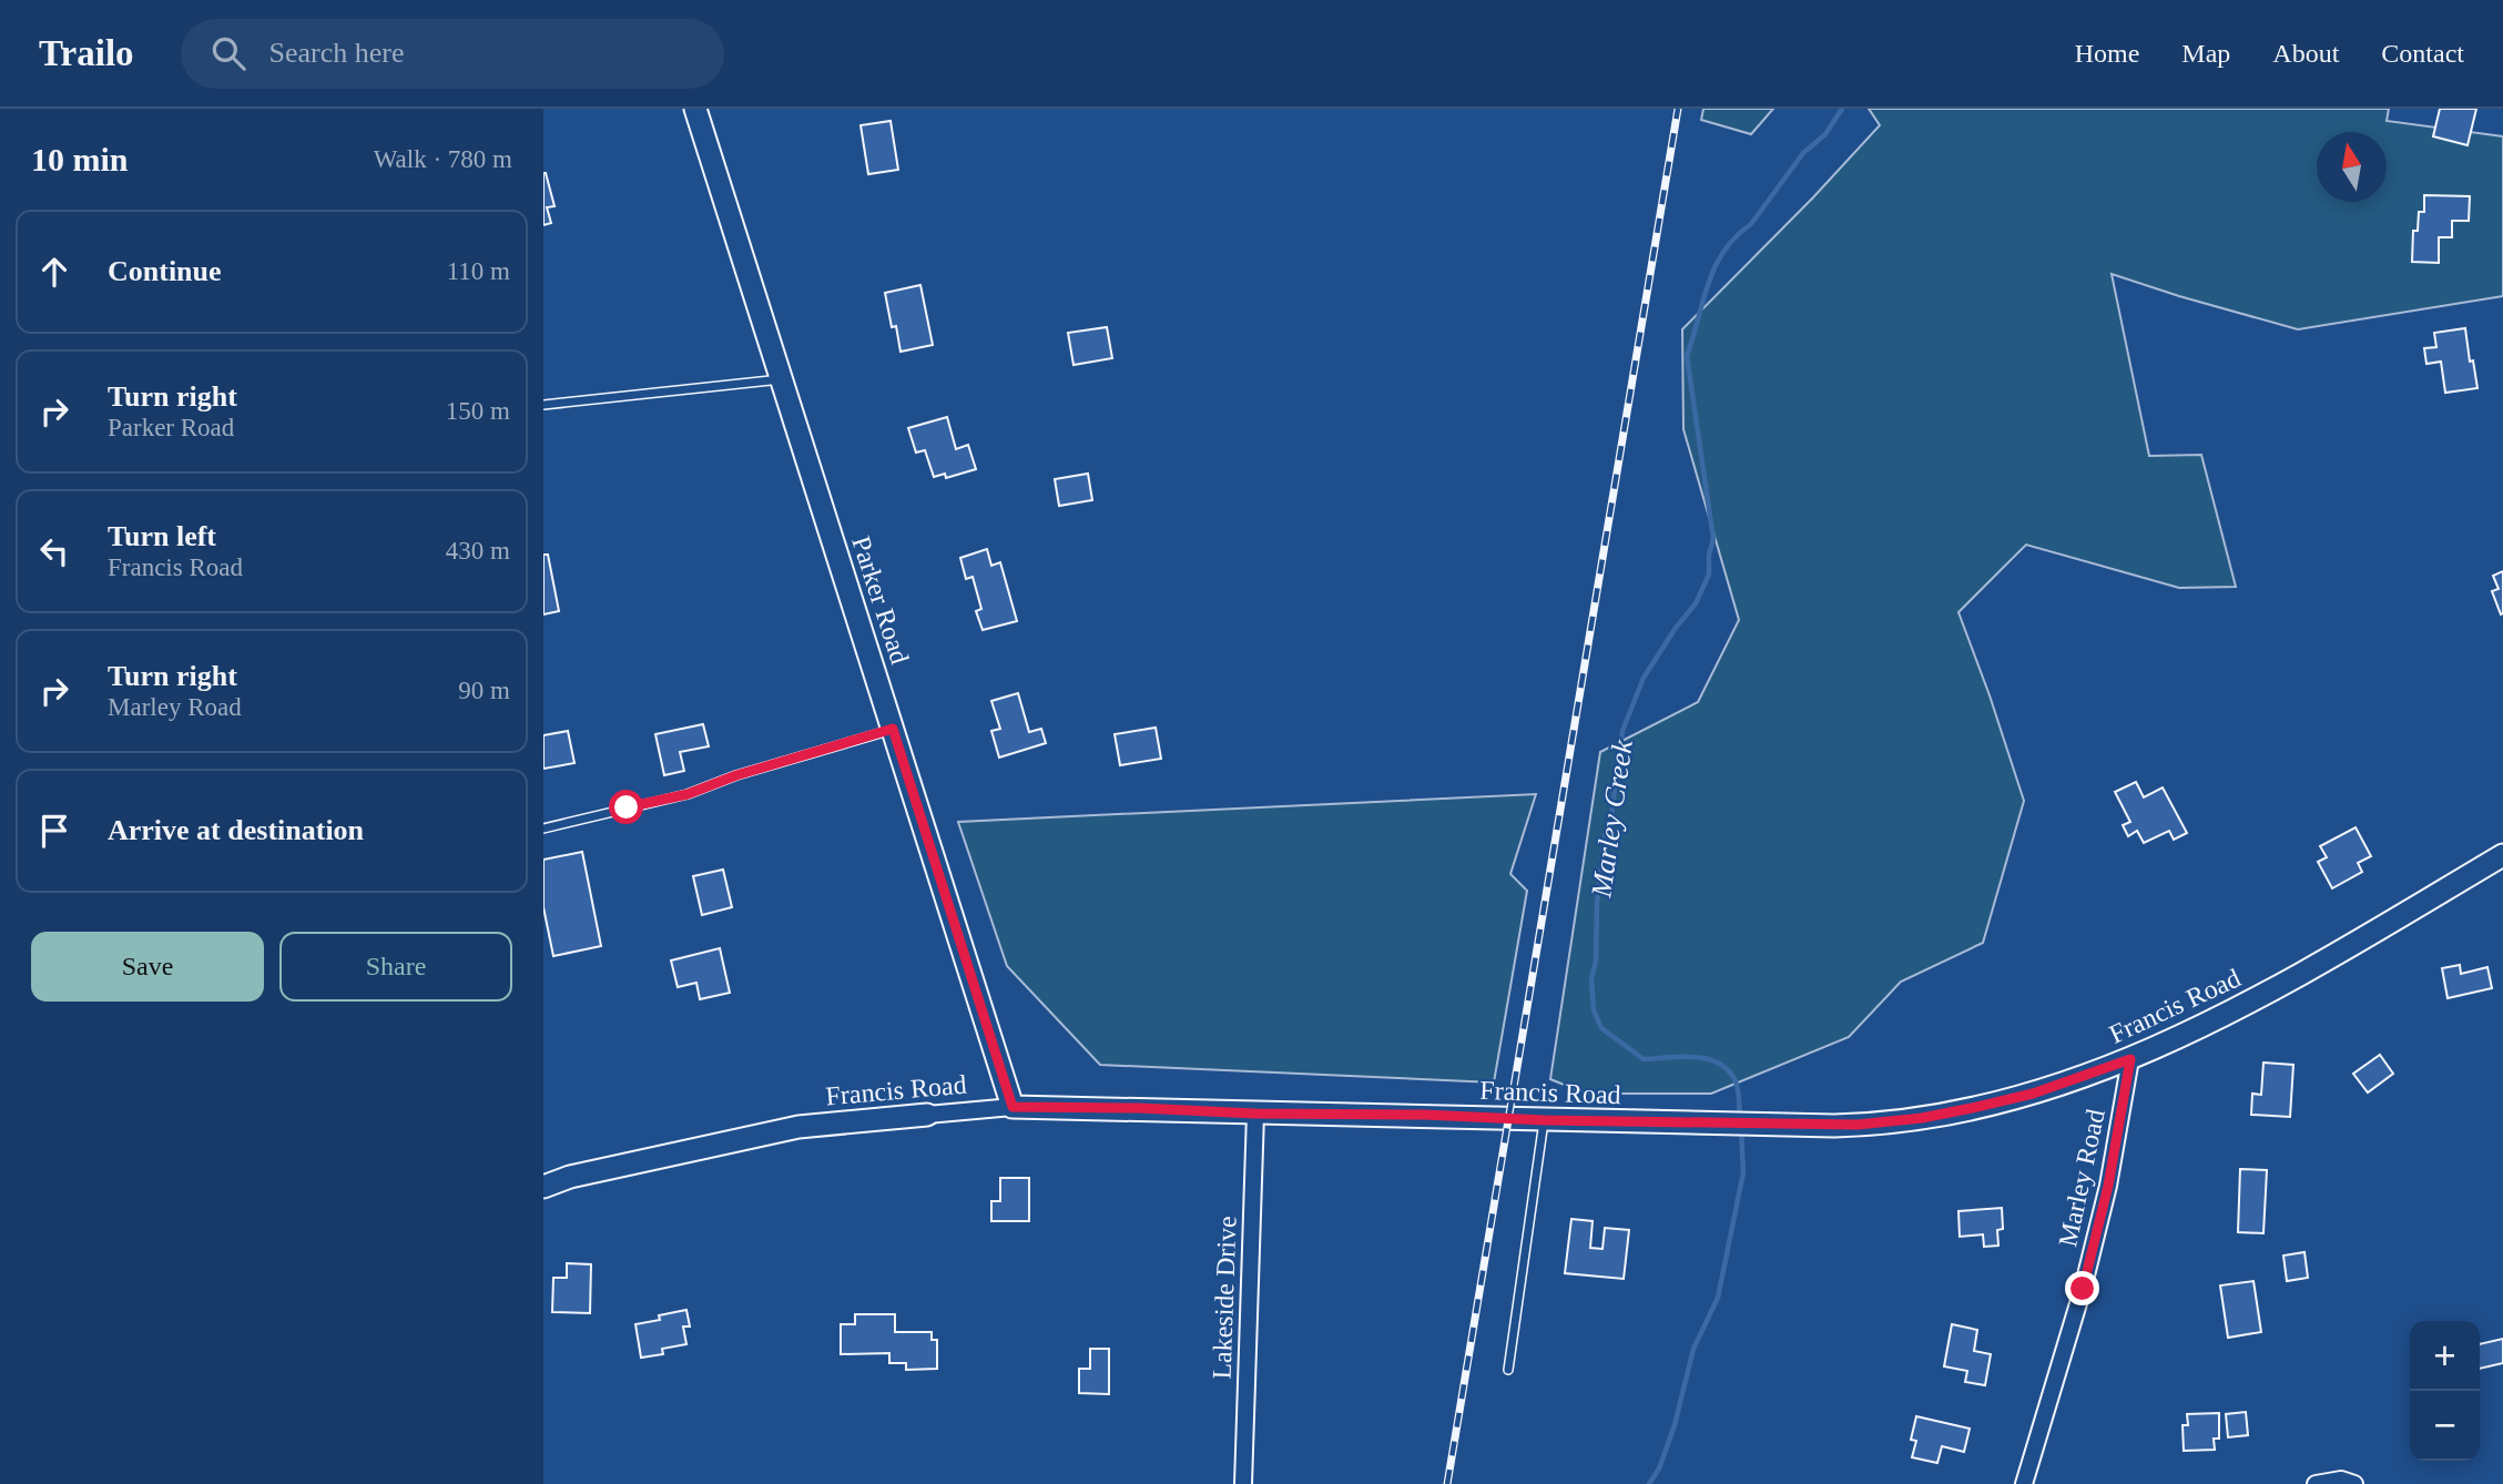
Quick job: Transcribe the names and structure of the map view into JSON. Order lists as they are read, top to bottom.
{
  "streets": {
    "street": [
      "Parker Road",
      "Francis Road",
      "Marley Road",
      "Lakeside Drive"
    ]
  },
  "crossings": [
    ["Parker Road", "Francis Road"],
    ["Francis Road", "Marley Road"],
    ["Francis Road", "Lakeside Drive"]
  ],
  "water": ["Marley Creek"],
  "north": "top",
  "page": {
    "header": "Trailo",
    "search": "Search here",
    "nav": [
      "Home",
      "Map",
      "About",
      "Contact"
    ],
    "heading": ["10 min", "Walk · 780 m"],
    "list": [
      ["Continue", "110 m"],
      ["Turn right", "Parker Road", "150 m"],
      ["Turn left", "Francis Road", "430 m"],
      ["Turn right", "Marley Road", "90 m"],
      "Arrive at destination"
    ],
    "buttons": ["Save", "Share"],
    "map_buttons": ["+", "−"]
  }
}
